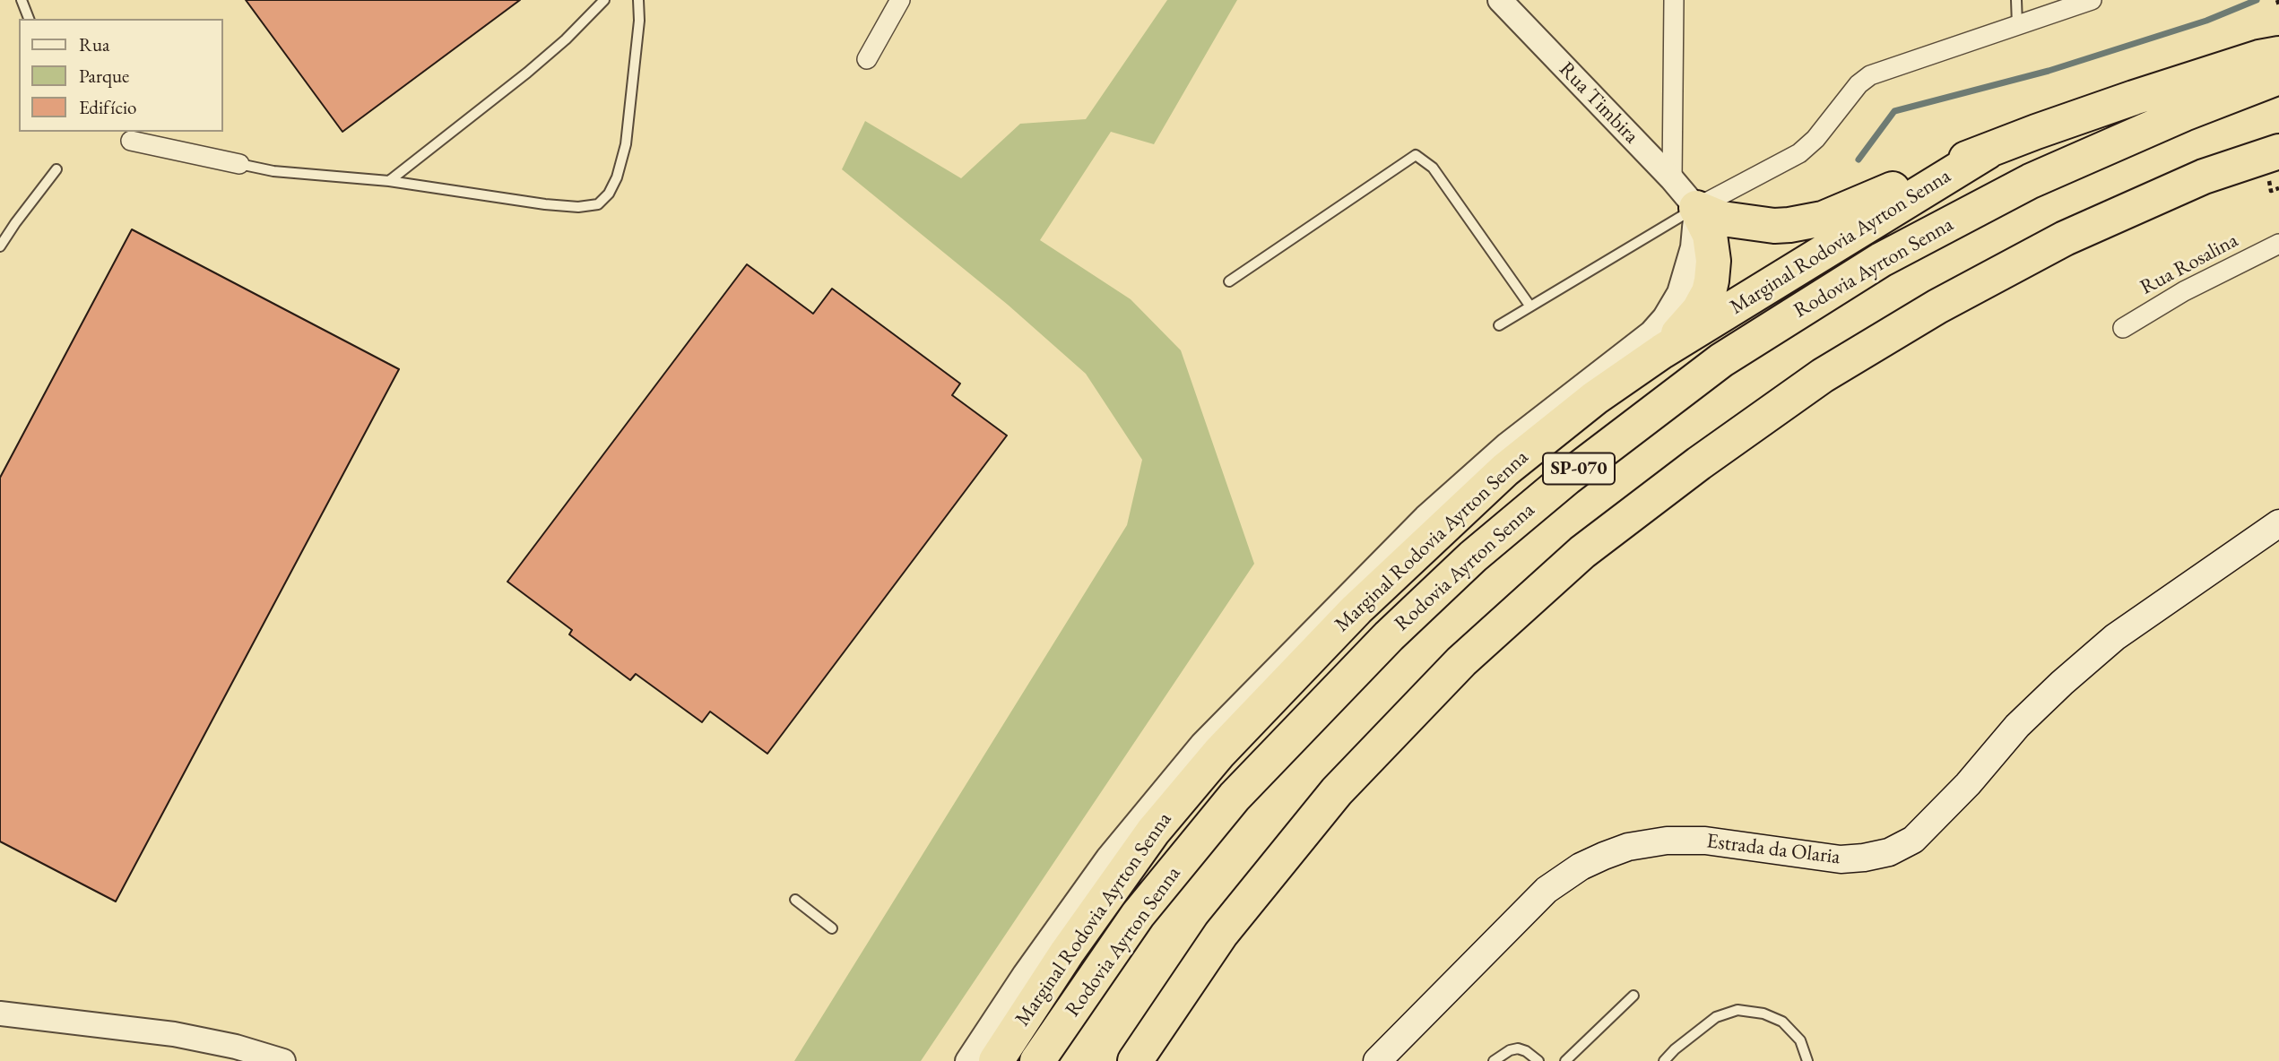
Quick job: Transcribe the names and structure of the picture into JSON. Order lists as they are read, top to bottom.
{
  "streets": {
    "highway": ["Marginal Rodovia Ayrton Senna", "Rodovia Ayrton Senna", "SP-070"],
    "main road": ["Estrada da Olaria"],
    "street": ["Rua Timbira", "Rua Rosalina"]
  },
  "crossings": [
    ["Rua Timbira", "Marginal Rodovia Ayrton Senna"]
  ],
  "legend": ["Rua", "Parque", "Edifício"]
}
